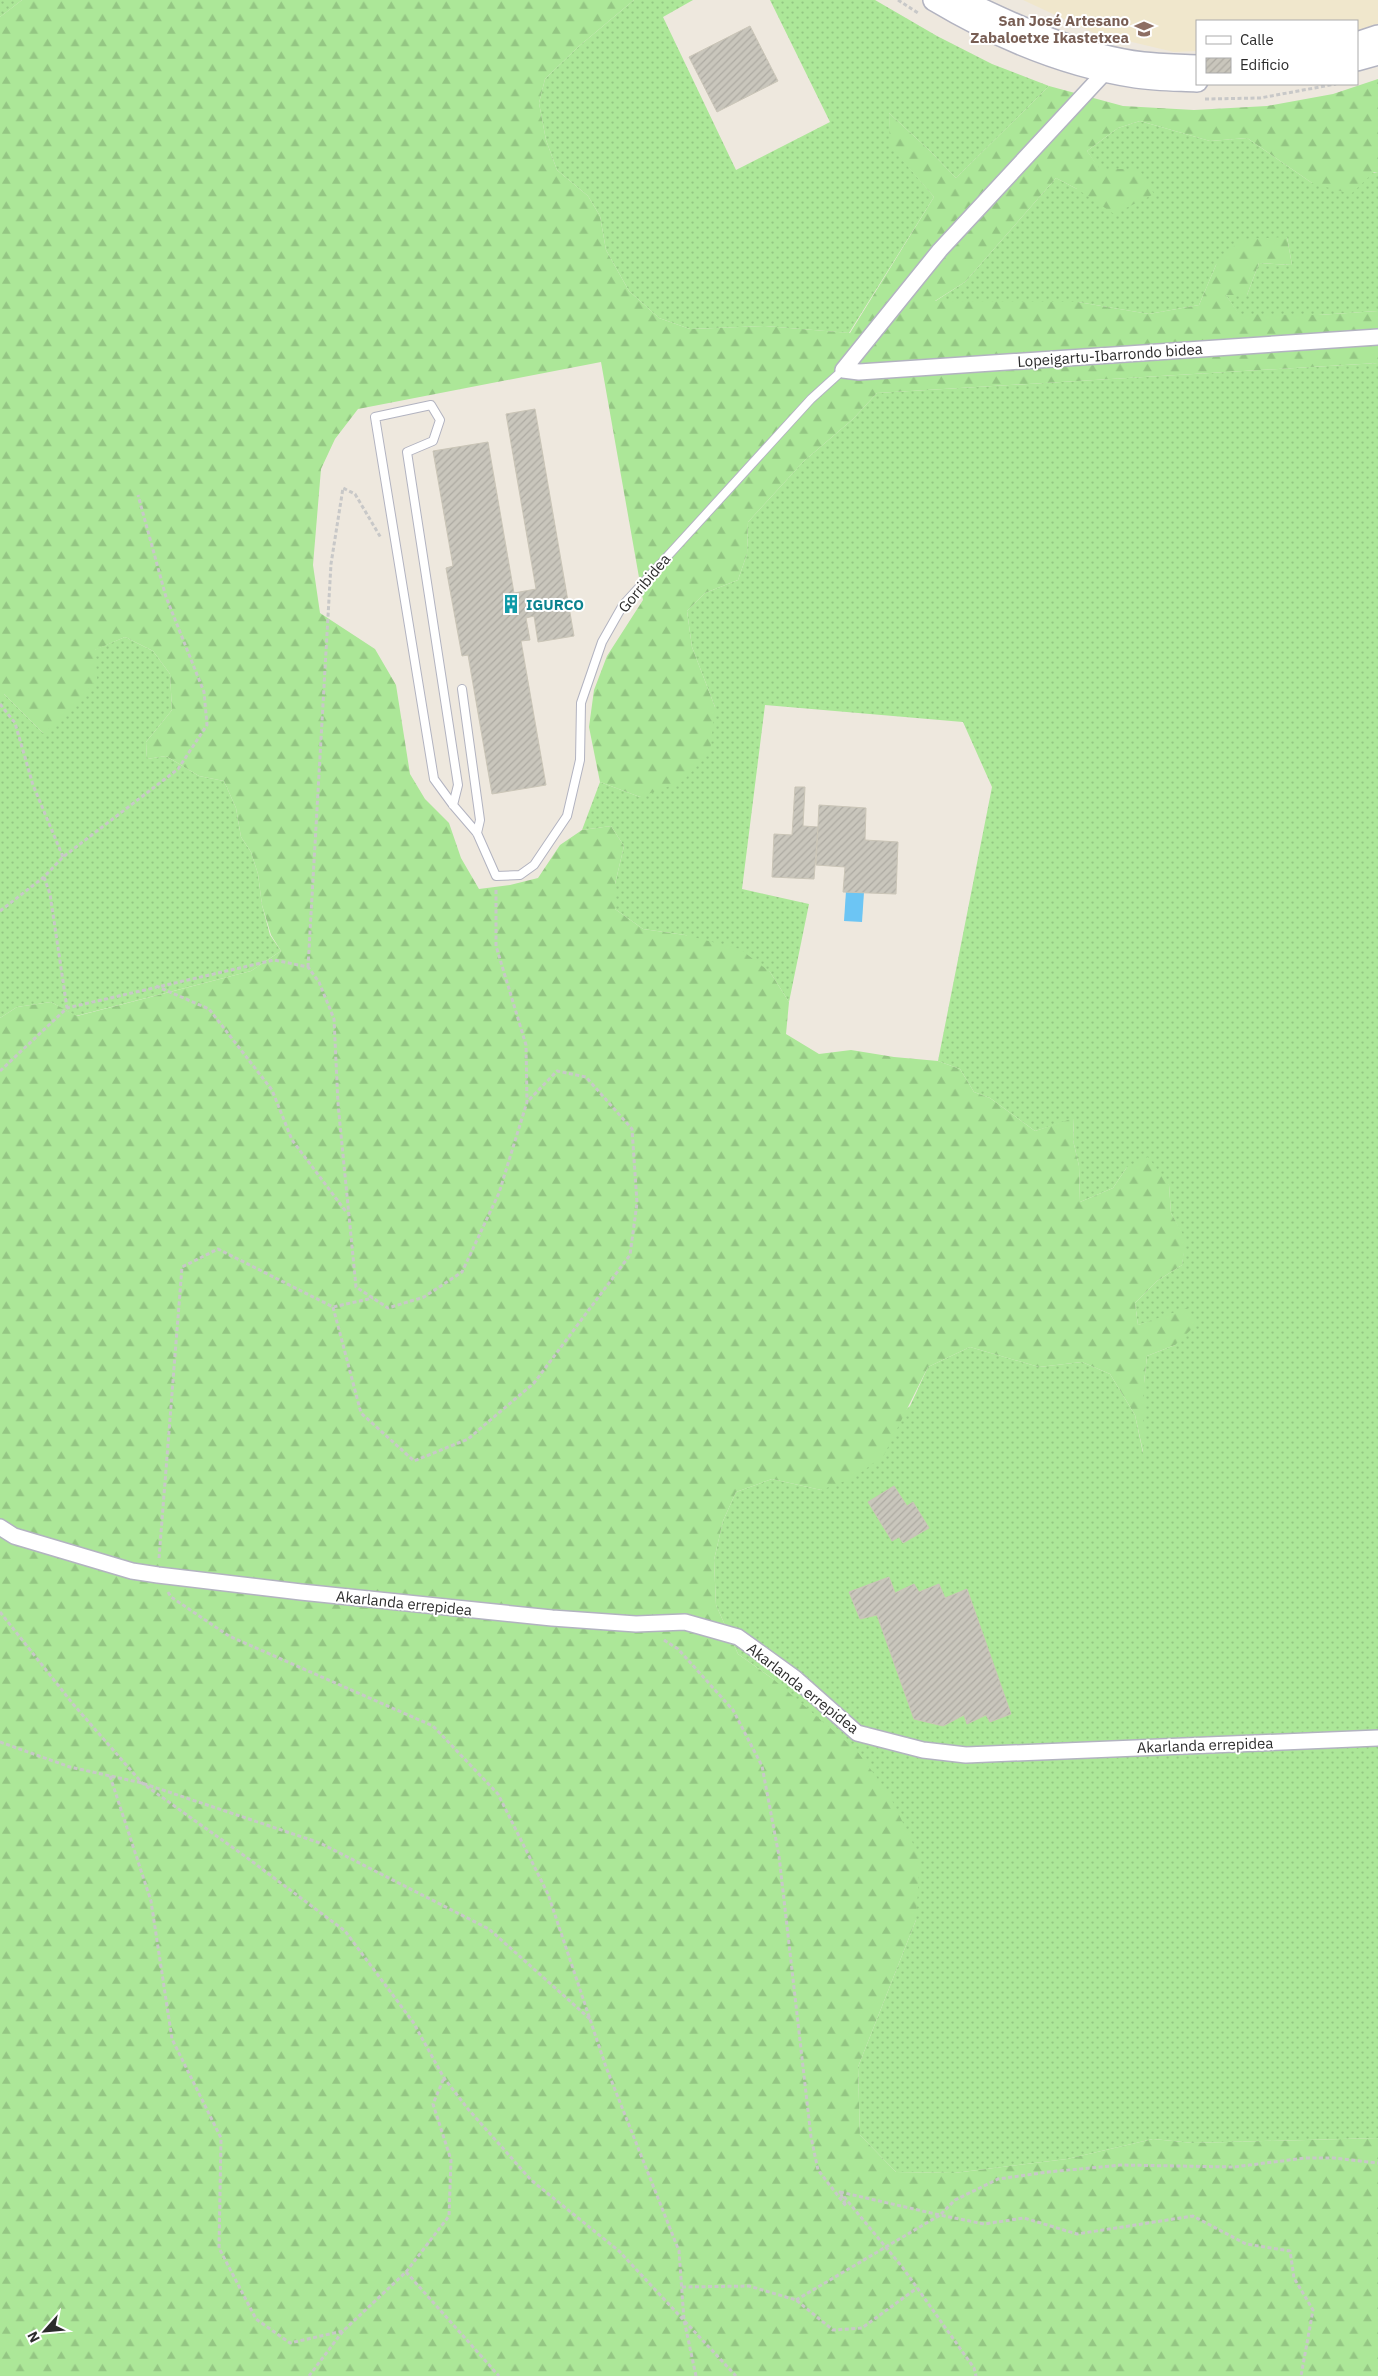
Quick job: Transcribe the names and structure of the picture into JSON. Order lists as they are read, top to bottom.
{
  "streets": {
    "street": ["Lopeigartu-Ibarrondo bidea", "Akarlanda errepidea"],
    "lane": ["Gorribidea"]
  },
  "crossings": [
    ["Lopeigartu-Ibarrondo bidea", "Gorribidea"]
  ],
  "places": {
    "school or university": ["San José Artesano Zabaloetxe Ikastetxea"],
    "building": ["IGURCO"]
  },
  "legend": ["Calle", "Edificio"],
  "north": "bottom left"
}
